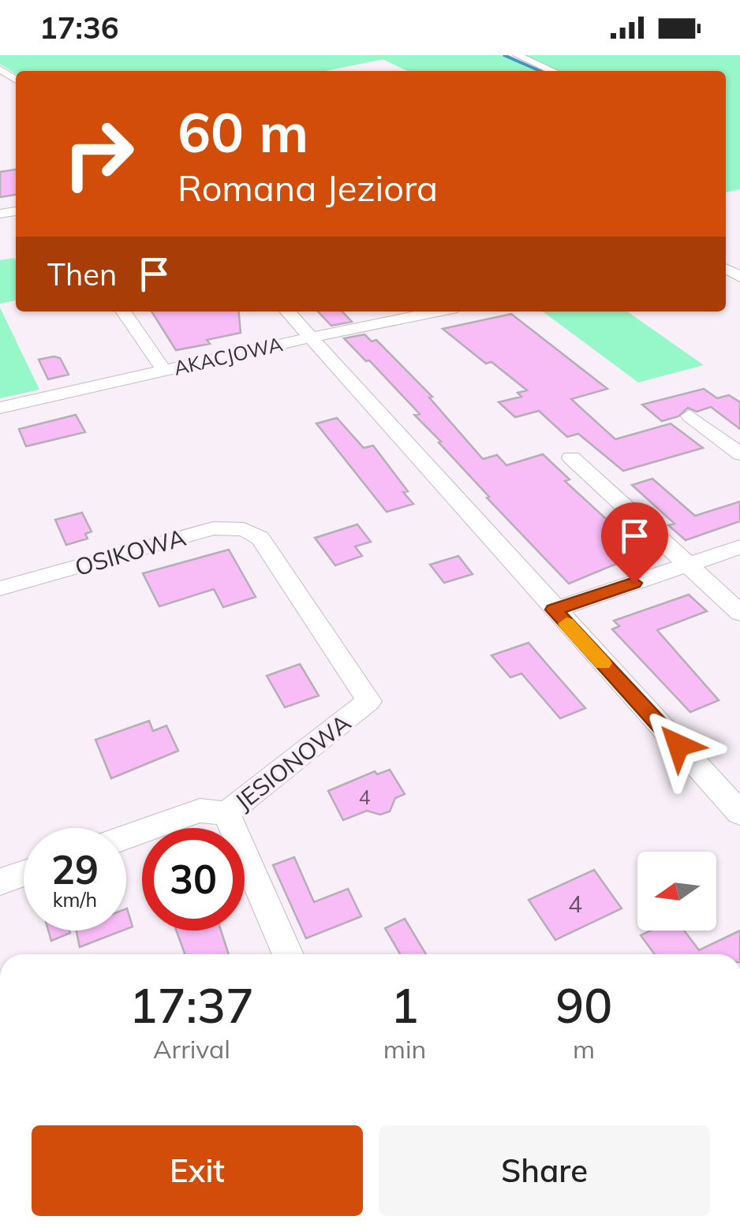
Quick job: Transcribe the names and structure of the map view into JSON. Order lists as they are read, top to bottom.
{
  "streets": {
    "street": ["AKACJOWA", "OSIKOWA", "JESIONOWA"]
  },
  "crossings": [
    ["OSIKOWA", "JESIONOWA"]
  ],
  "house_numbers": ["4", "4"],
  "north": "left",
  "page": {
    "status": "17:36",
    "turn": ["60 m", "Romana Jeziora"],
    "then": "Then",
    "speed": "29 km/h",
    "limit": "30",
    "eta": [
      "17:37",
      "Arrival",
      "1",
      "min",
      "90",
      "m"
    ],
    "buttons": ["Exit", "Share"]
  }
}
